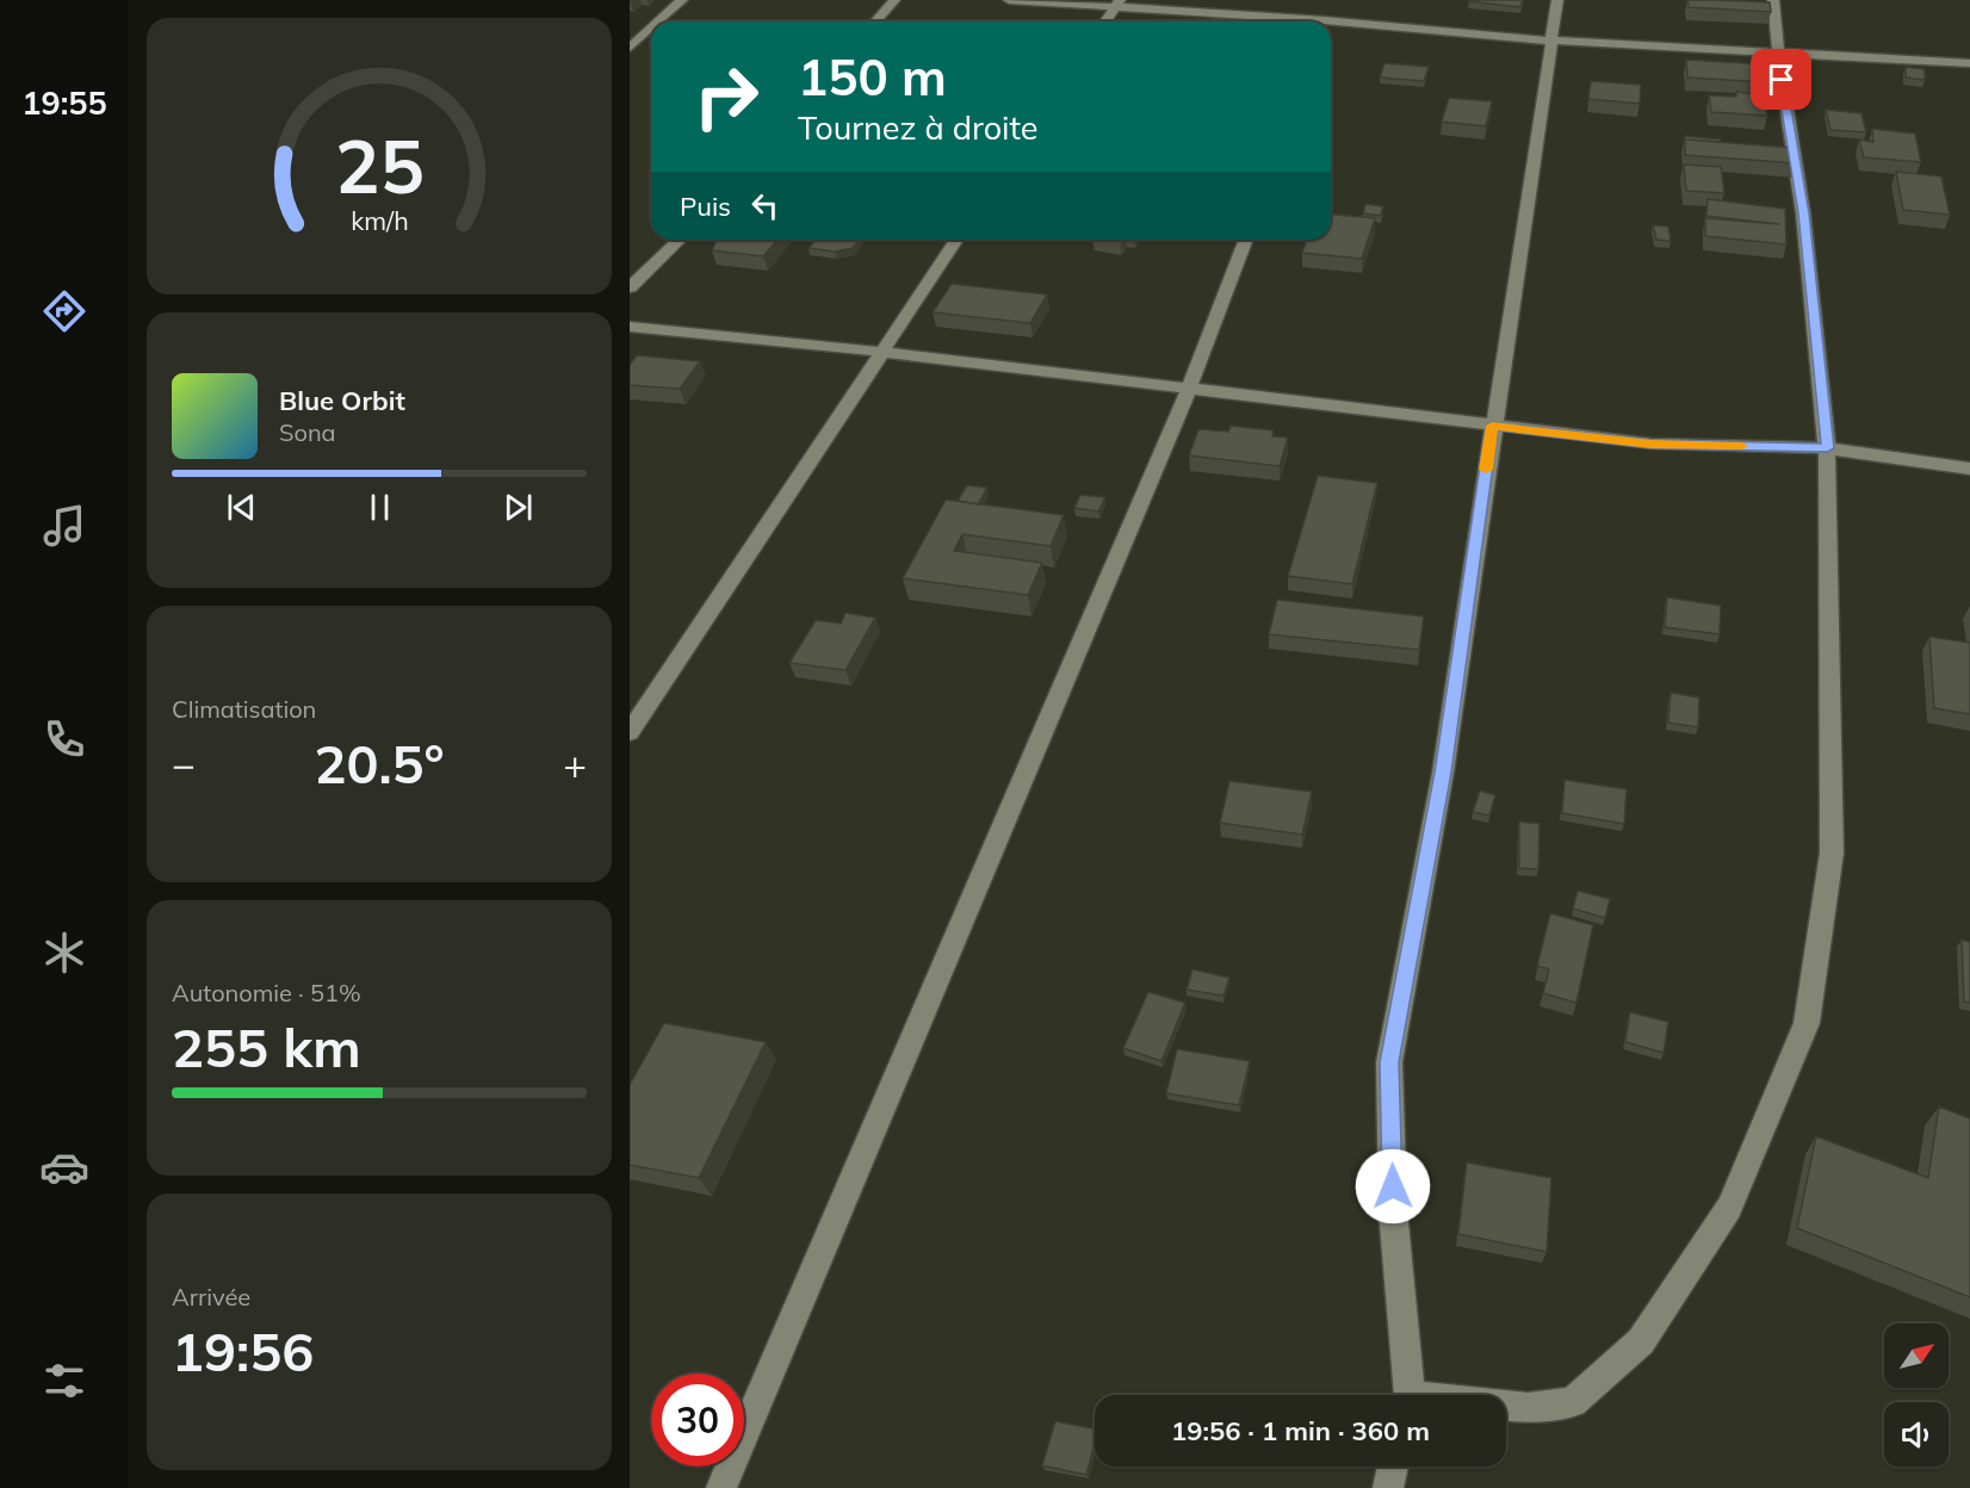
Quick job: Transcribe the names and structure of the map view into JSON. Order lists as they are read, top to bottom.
{
  "north": "top right",
  "page": {
    "tabs": "19:55",
    "turn": ["150 m", "Tournez à droite"],
    "then": "Puis",
    "song": ["Blue Orbit", "Sona"],
    "tile": [
      "Climatisation",
      ["Autonomie · 51%", "255 km"],
      ["Arrivée", "19:56"]
    ],
    "heat": ["−", "20.5°", "+"],
    "limit": "30",
    "trip": "19:56 · 1 min · 360 m",
    "gauge": ["25", "km/h"]
  }
}
